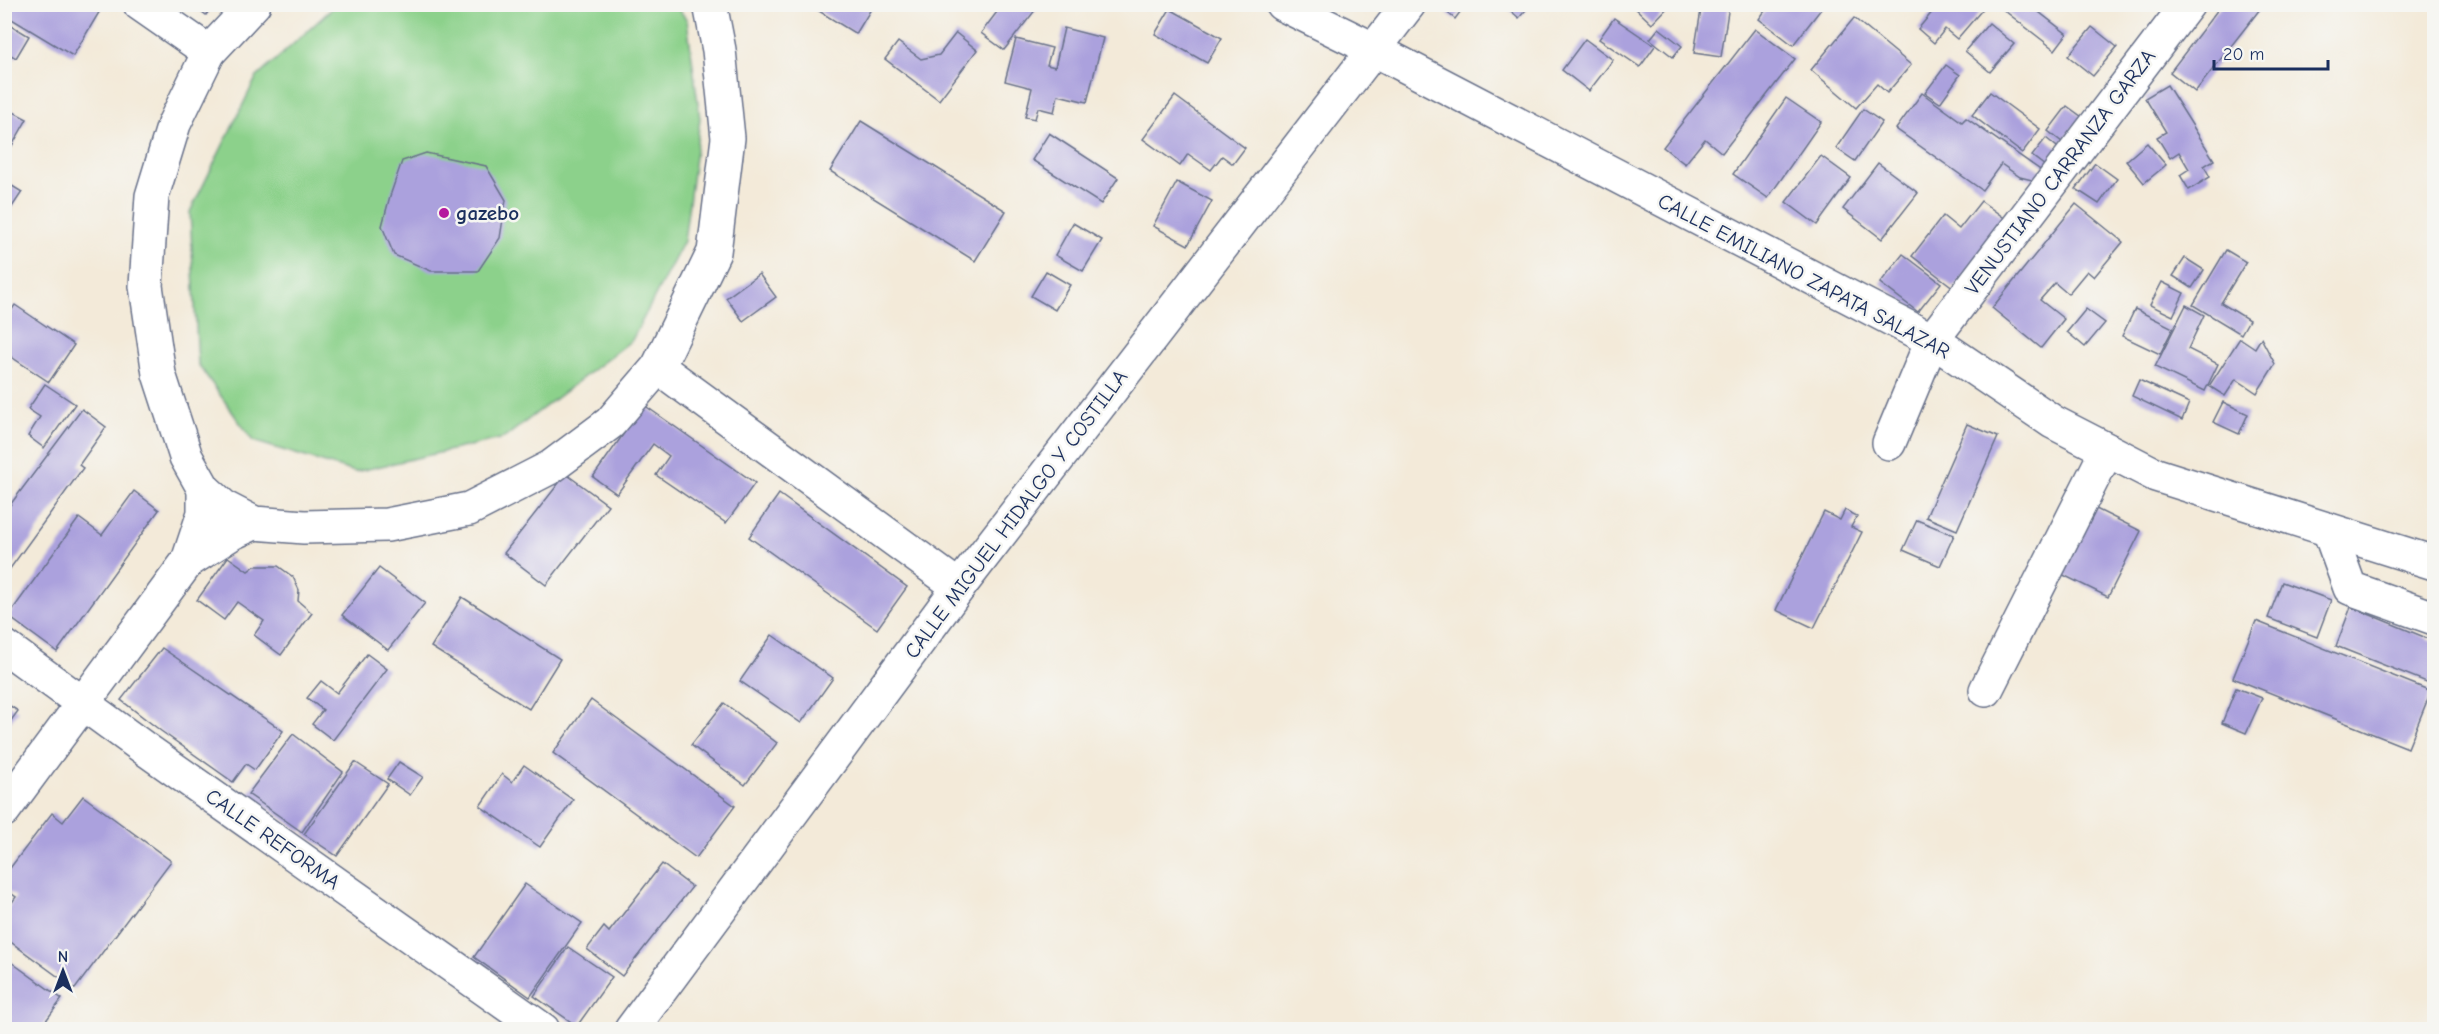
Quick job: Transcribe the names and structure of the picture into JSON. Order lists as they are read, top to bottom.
{
  "streets": {
    "street": [
      "VENUSTIANO CARRANZA GARZA",
      "CALLE EMILIANO ZAPATA SALAZAR",
      "CALLE MIGUEL HIDALGO Y COSTILLA",
      "CALLE REFORMA"
    ]
  },
  "crossings": [
    ["VENUSTIANO CARRANZA GARZA", "CALLE EMILIANO ZAPATA SALAZAR"],
    ["CALLE EMILIANO ZAPATA SALAZAR", "CALLE MIGUEL HIDALGO Y COSTILLA"]
  ],
  "places": ["gazebo"],
  "scale_bar": "20 m",
  "north": "top"
}
